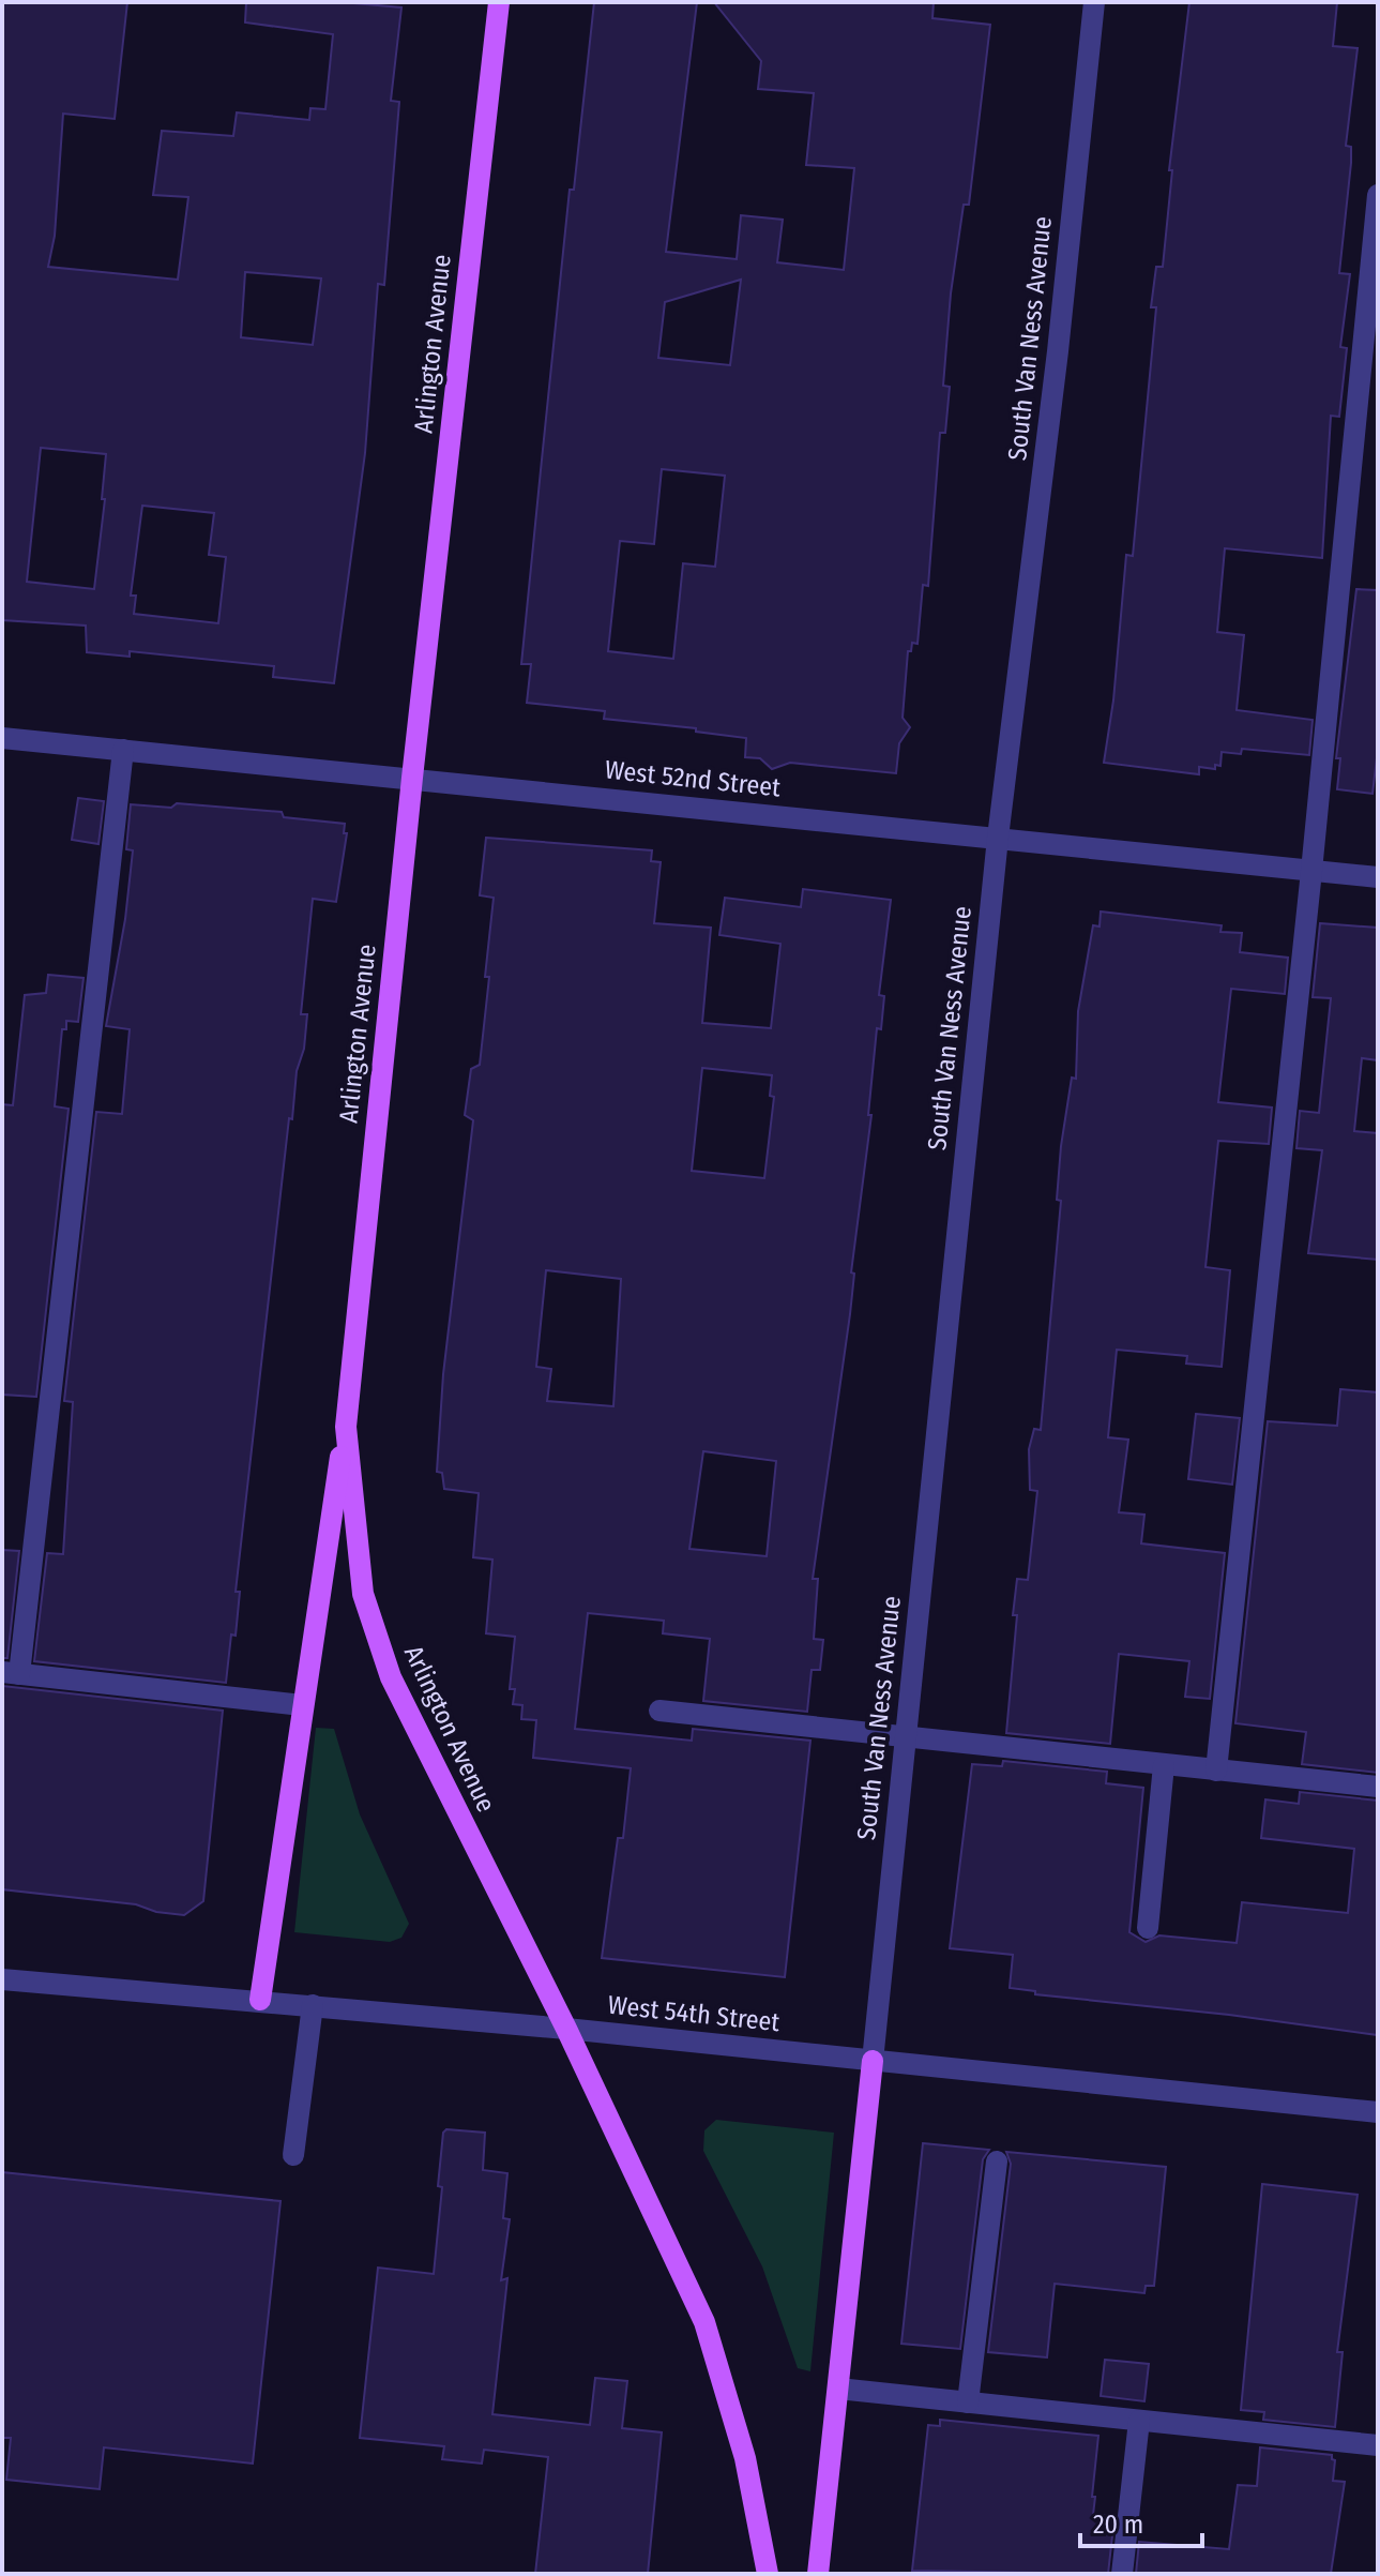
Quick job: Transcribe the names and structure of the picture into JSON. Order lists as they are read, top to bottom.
{
  "streets": {
    "main road": ["Arlington Avenue"],
    "street": ["South Van Ness Avenue", "West 52nd Street", "West 54th Street"]
  },
  "crossings": [
    ["South Van Ness Avenue", "West 52nd Street"],
    ["South Van Ness Avenue", "West 54th Street"],
    ["Arlington Avenue", "West 52nd Street"],
    ["Arlington Avenue", "West 54th Street"]
  ],
  "scale_bar": "20 m"
}
